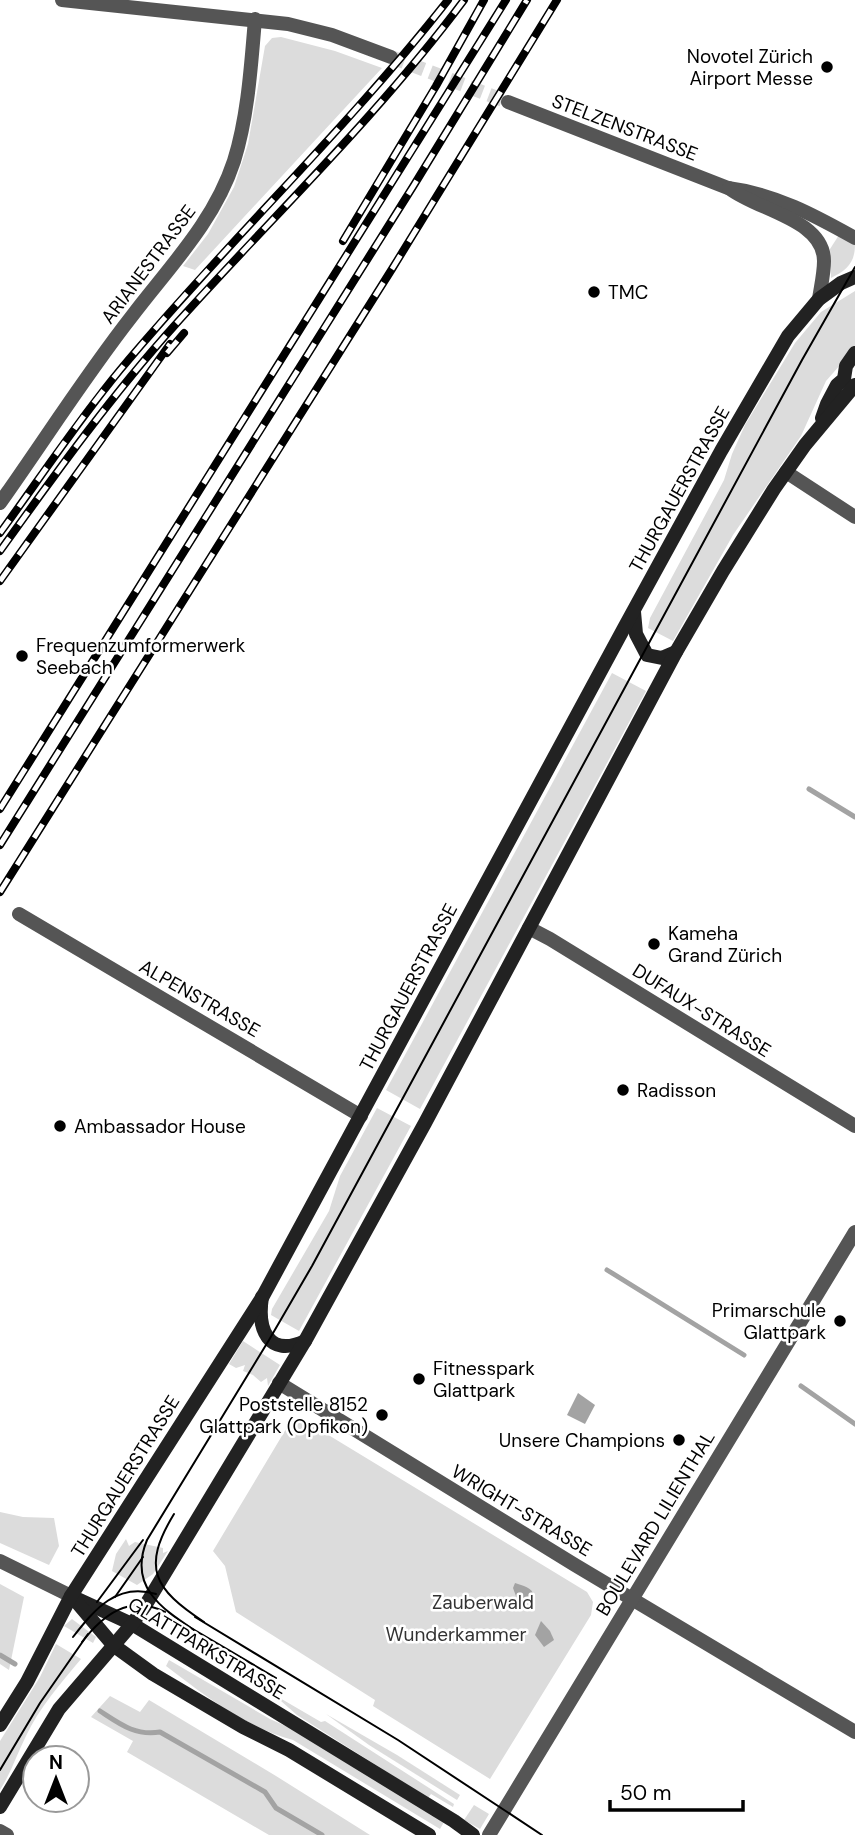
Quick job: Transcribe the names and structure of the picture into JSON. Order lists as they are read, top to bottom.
{
  "streets": {
    "main road": ["THURGAUERSTRASSE", "GLATTPARKSTRASSE"],
    "street": [
      "STELZENSTRASSE",
      "ARIANESTRASSE",
      "ALPENSTRASSE",
      "DUFAUX-STRASSE",
      "WRIGHT-STRASSE",
      "BOULEVARD LILIENTHAL"
    ]
  },
  "crossings": [
    ["STELZENSTRASSE", "THURGAUERSTRASSE"],
    ["THURGAUERSTRASSE", "ALPENSTRASSE"],
    ["THURGAUERSTRASSE", "GLATTPARKSTRASSE"],
    ["WRIGHT-STRASSE", "BOULEVARD LILIENTHAL"]
  ],
  "parks": ["Zauberwald", "Wunderkammer"],
  "places": [
    "Novotel Zürich Airport Messe",
    "TMC",
    "Frequenzumformerwerk Seebach",
    "Kameha Grand Zürich",
    "Radisson",
    "Ambassador House",
    "Primarschule Glattpark",
    "Fitnesspark Glattpark",
    "Poststelle 8152 Glattpark (Opfikon)",
    "Unsere Champions"
  ],
  "scale_bar": "50 m",
  "north": "top"
}
